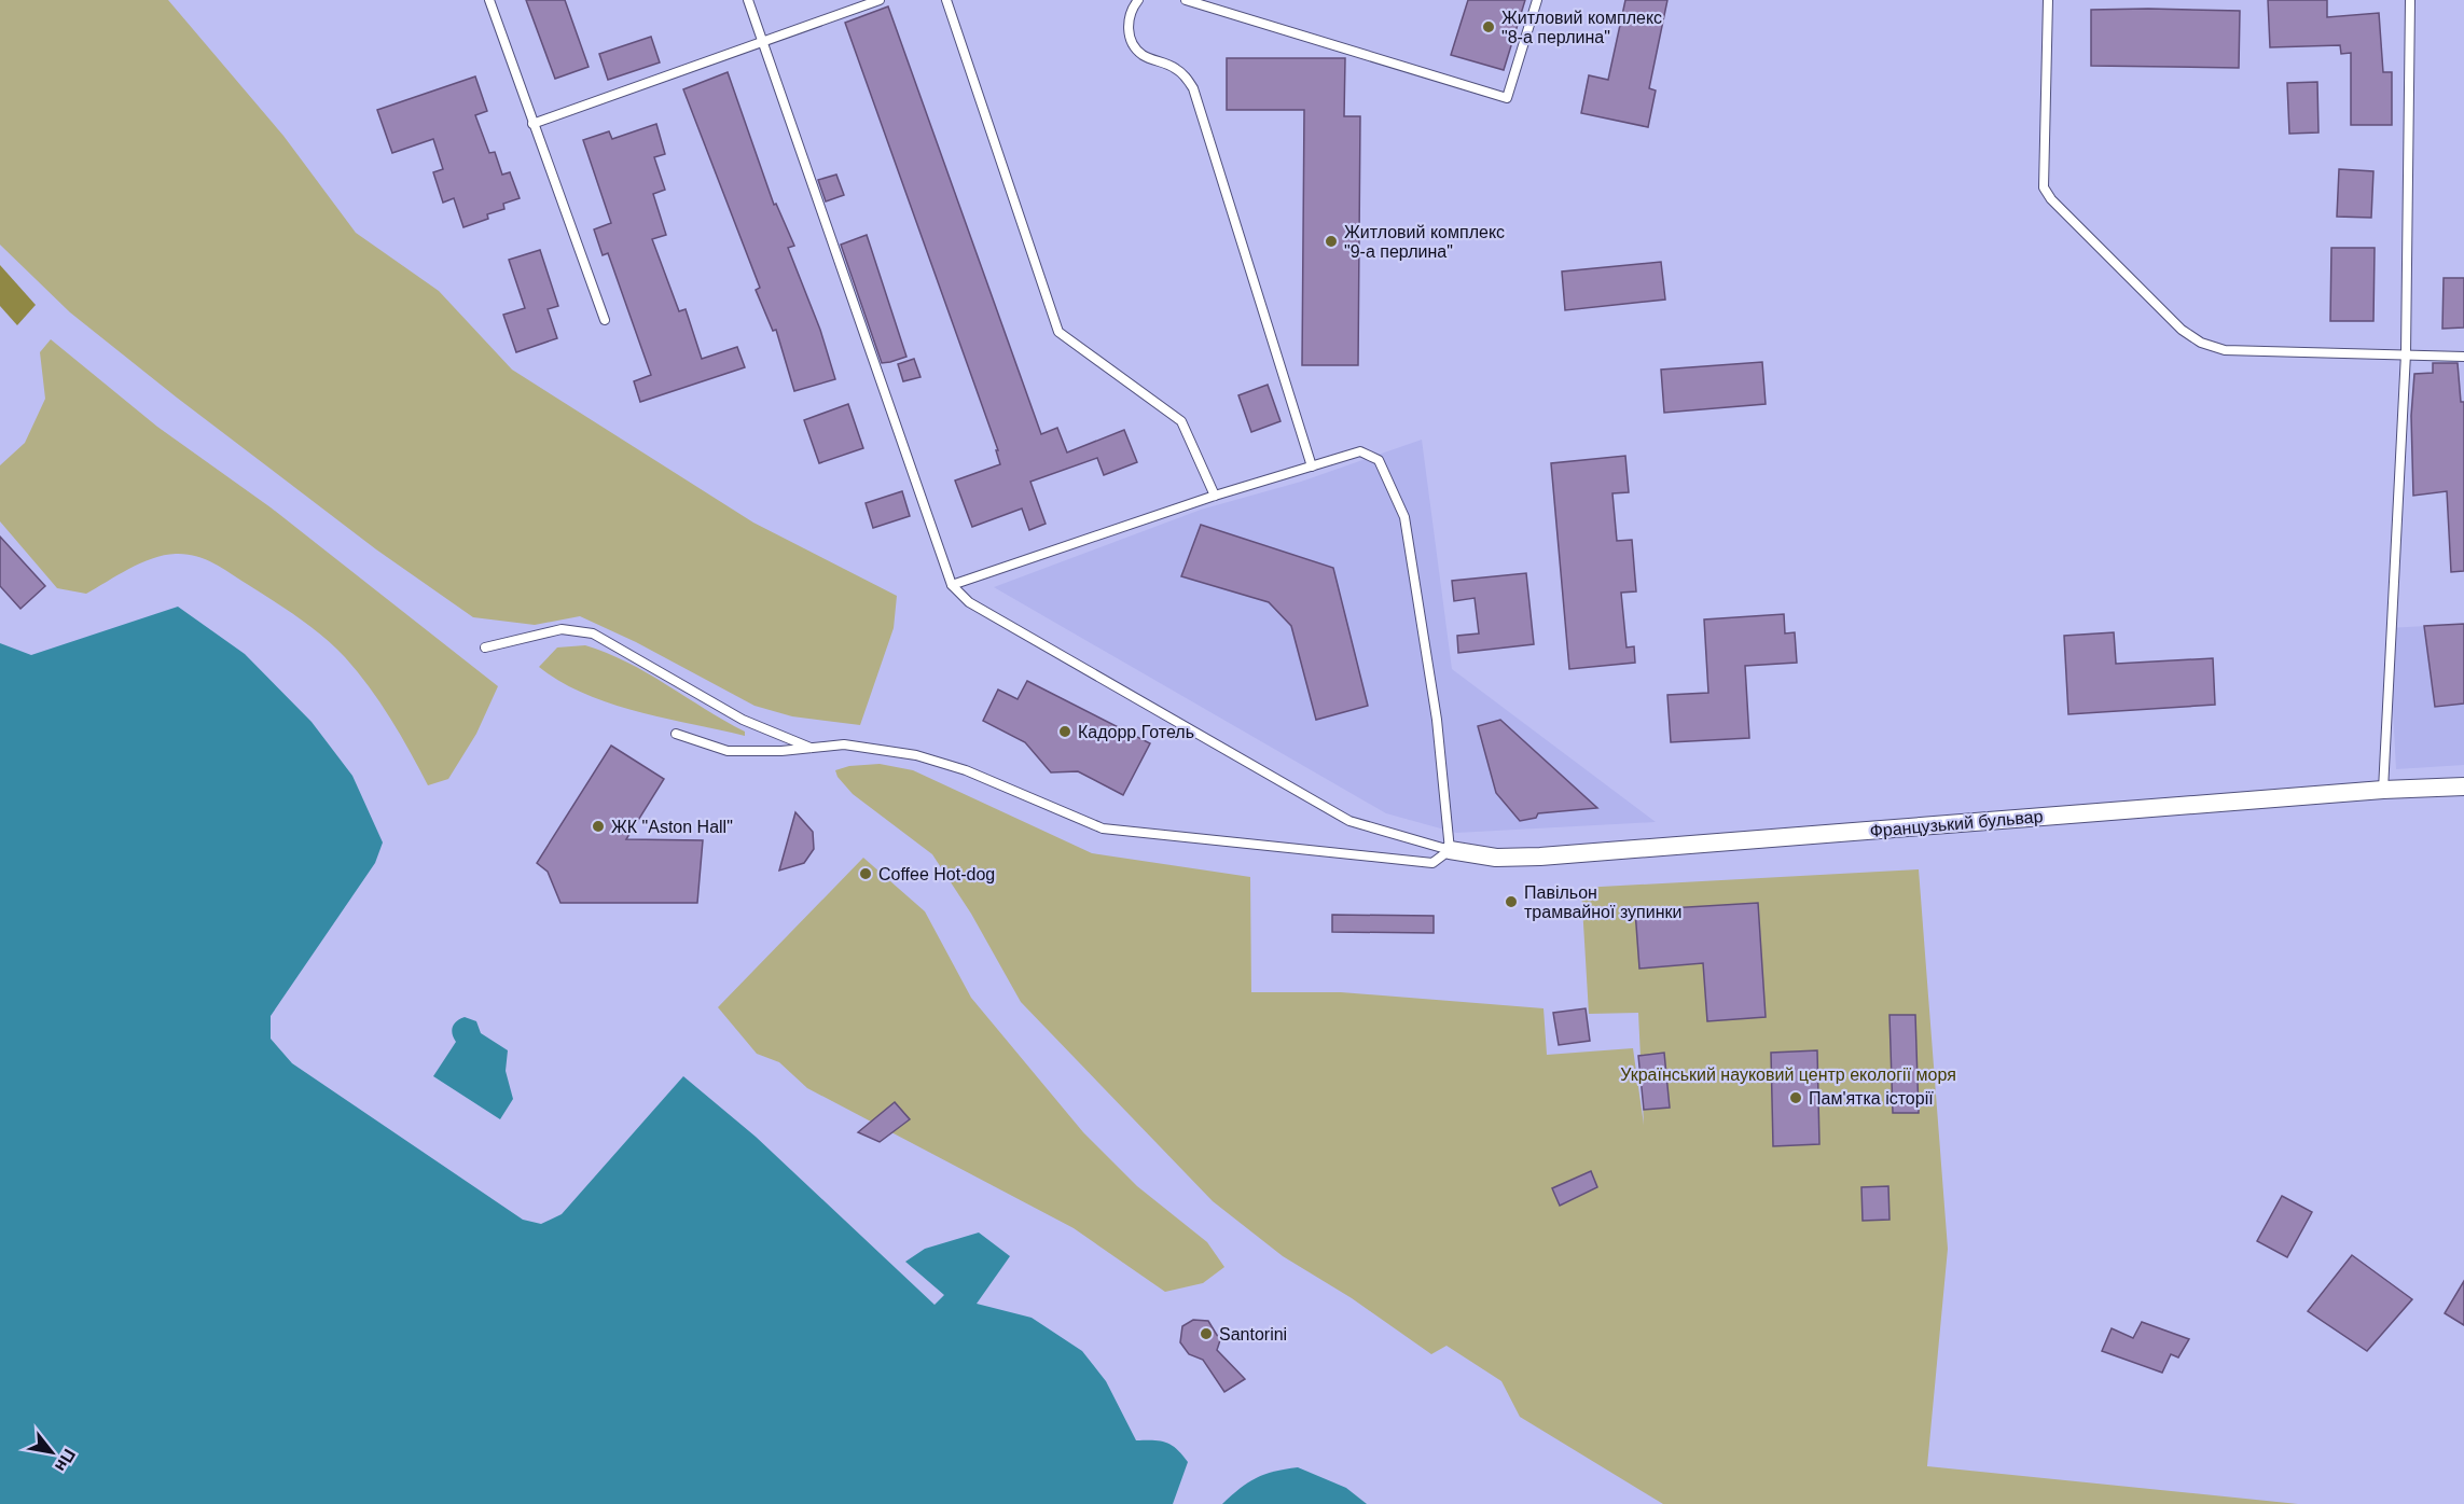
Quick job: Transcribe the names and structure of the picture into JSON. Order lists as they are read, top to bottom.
{
  "streets": {
    "street": ["Французький бульвар"]
  },
  "parks": ["Український науковий центр екології моря"],
  "places": [
    "Житловий комплекс \"8-а перлина\"",
    "Житловий комплекс \"9-а перлина\"",
    "Кадорр Готель",
    "ЖК \"Aston Hall\"",
    "Coffee Hot-dog",
    "Павільон трамвайної зупинки",
    "Пам'ятка історії",
    "Santorini"
  ],
  "north": "bottom right"
}
